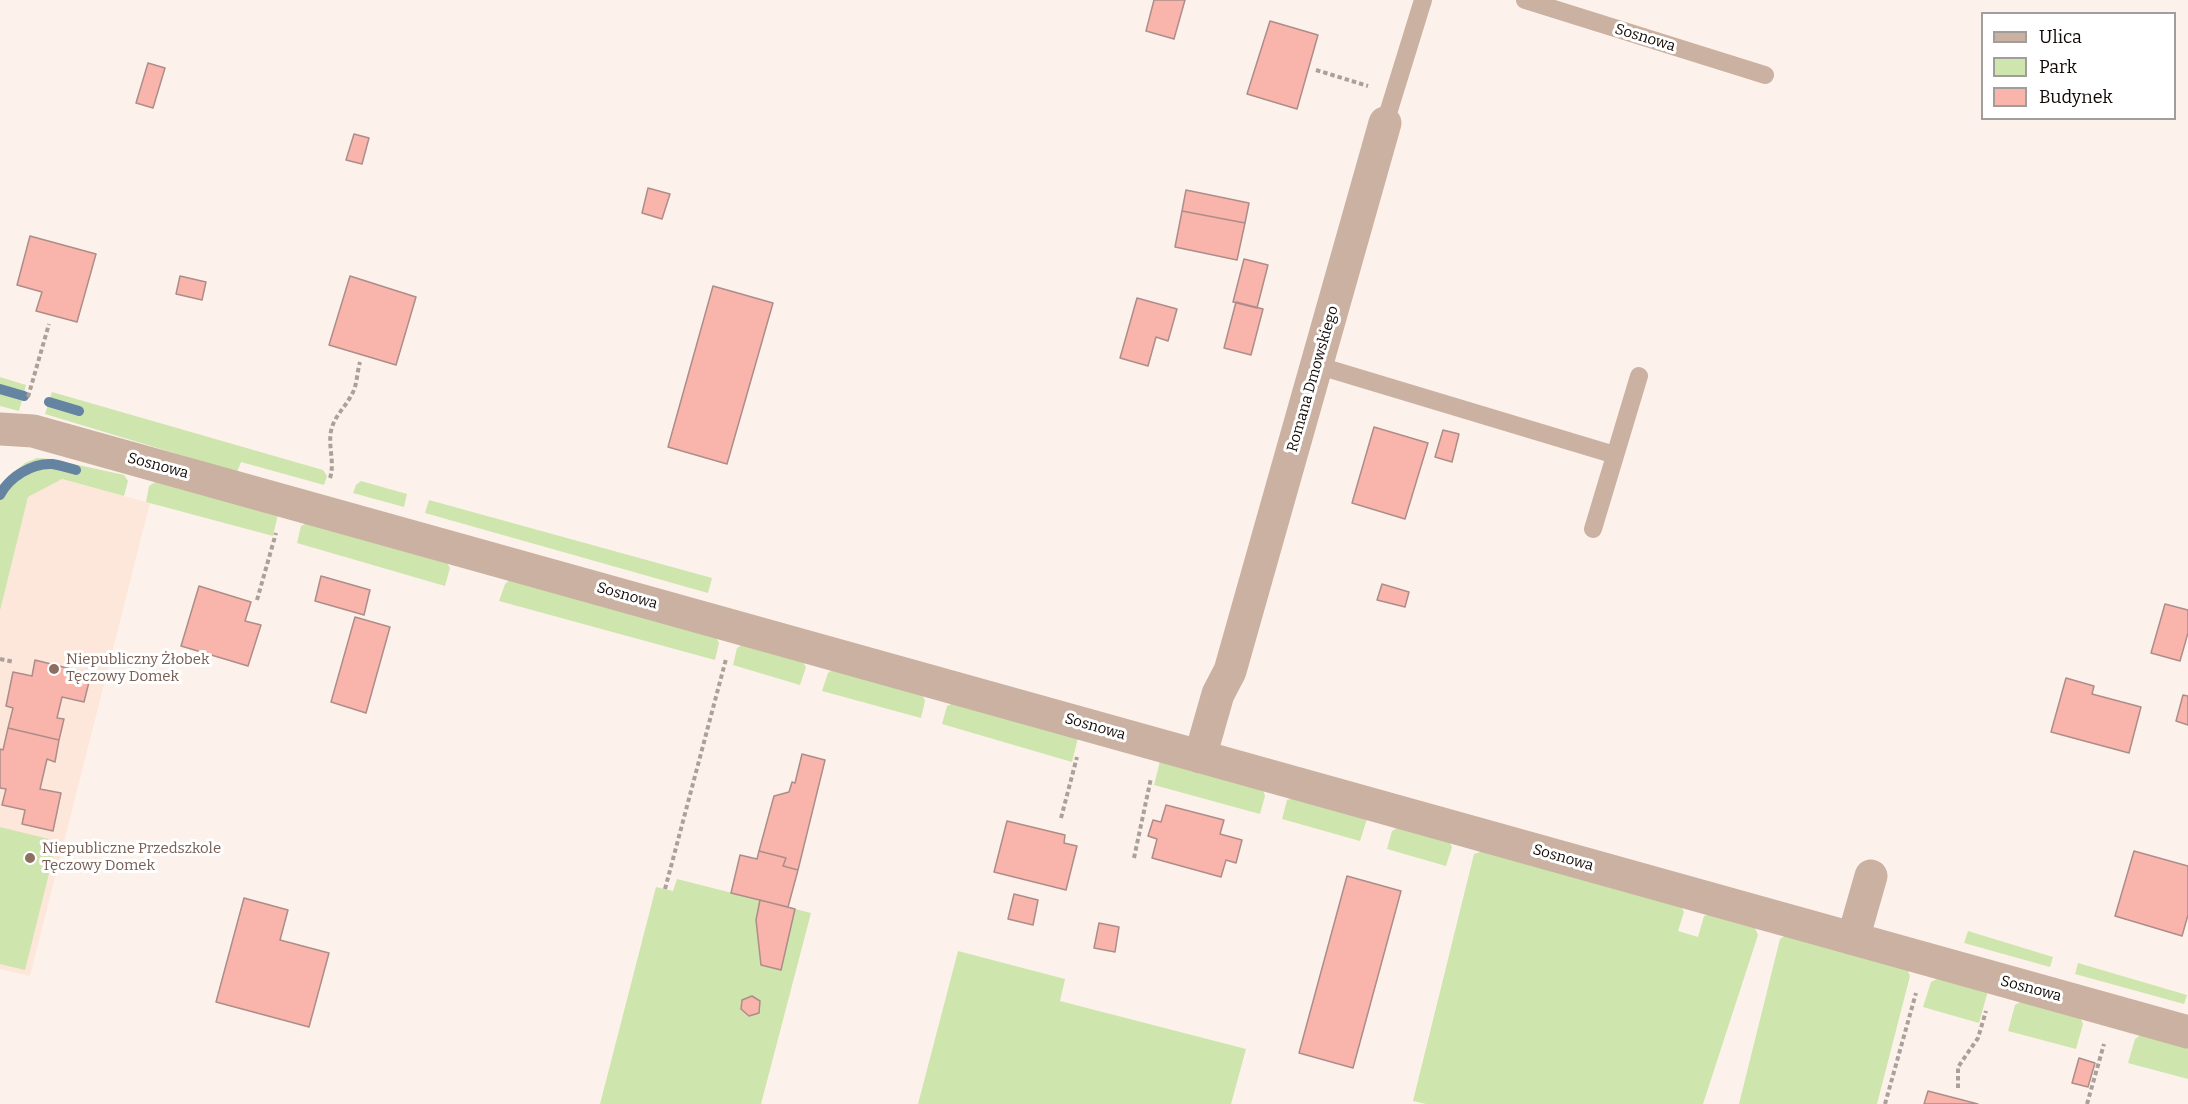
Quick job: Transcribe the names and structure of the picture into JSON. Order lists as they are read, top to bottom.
{
  "streets": {
    "street": ["Sosnowa", "Romana Dmowskiego"]
  },
  "crossings": [
    ["Sosnowa", "Romana Dmowskiego"]
  ],
  "places": ["Niepubliczny Żłobek Tęczowy Domek", "Niepubliczne Przedszkole Tęczowy Domek"],
  "legend": ["Ulica", "Park", "Budynek"]
}
